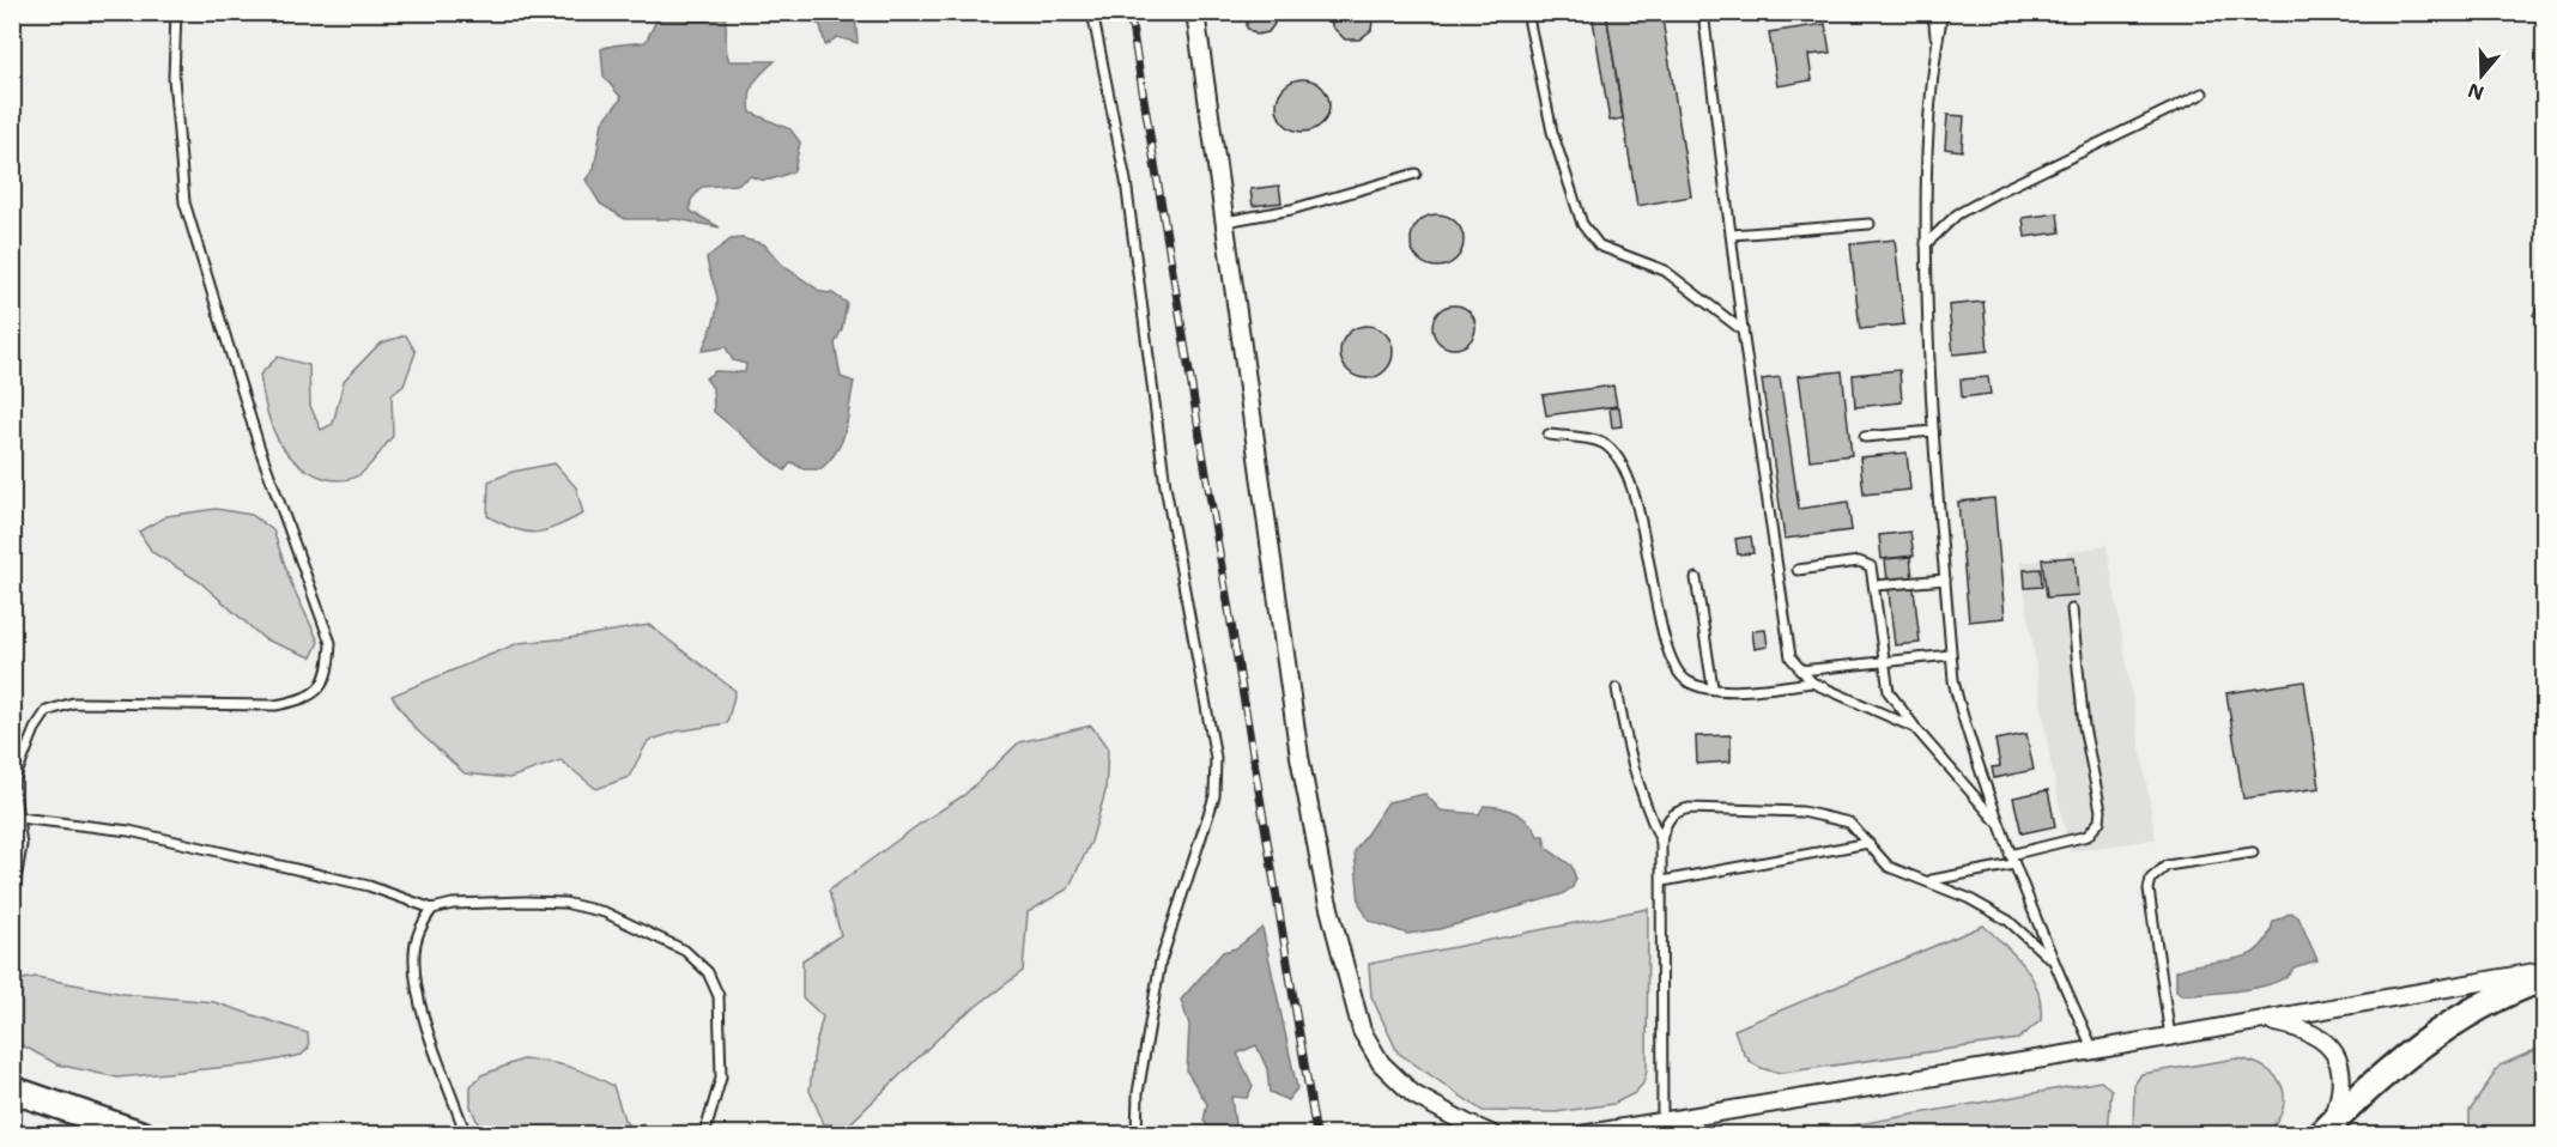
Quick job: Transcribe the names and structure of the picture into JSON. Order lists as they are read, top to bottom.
{
  "north": "bottom"
}
